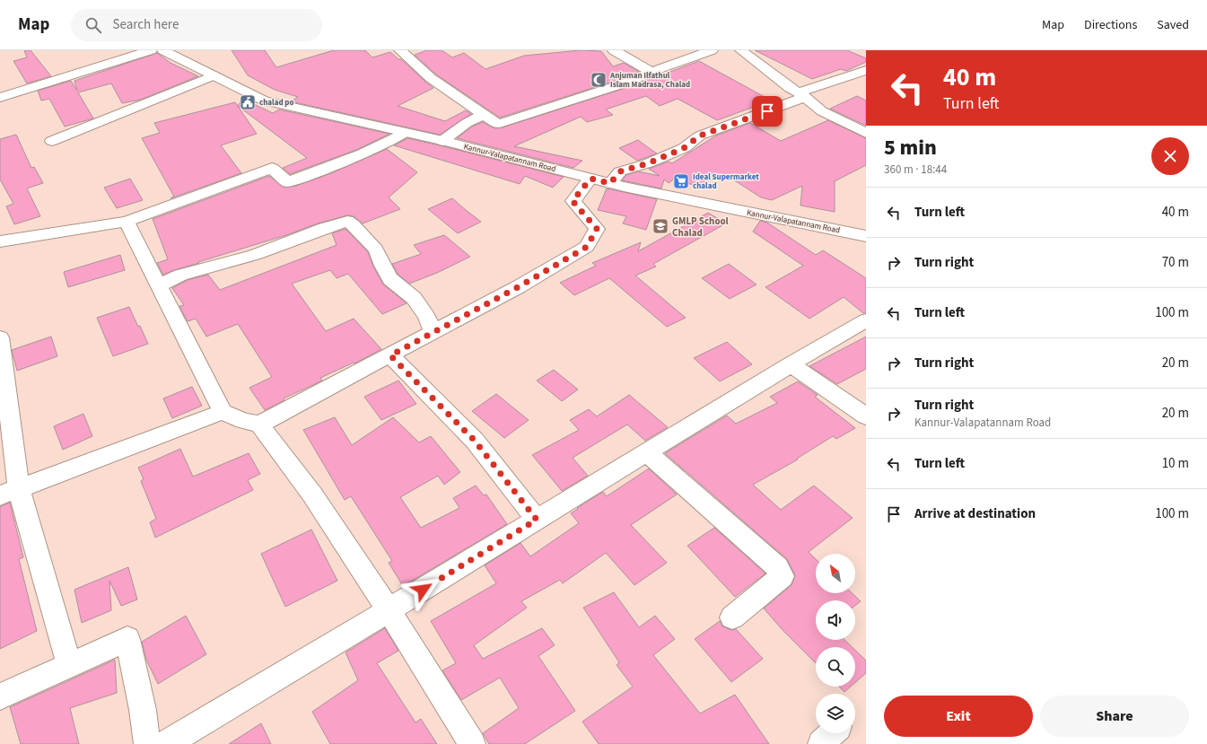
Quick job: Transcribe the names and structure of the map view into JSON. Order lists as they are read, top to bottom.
{
  "streets": {
    "street": ["Kannur-Valapatannam Road"]
  },
  "places": {
    "mosque": ["Anjuman Ilfathul Islam Madrasa, Chalad"],
    "public building": ["chalad po"],
    "supermarket": ["Ideal Supermarket chalad"],
    "school or university": ["GMLP School Chalad"]
  },
  "north": "top left",
  "page": {
    "header": "Map",
    "search": "Search here",
    "nav": ["Map", "Directions", "Saved"],
    "turn": ["40 m", "Turn left"],
    "heading": ["5 min", "360 m · 18:44"],
    "list": [
      {
        "name": "Turn left",
        "value": "40 m"
      },
      {
        "name": "Turn right",
        "value": "70 m"
      },
      {
        "name": "Turn left",
        "value": "100 m"
      },
      {
        "name": "Turn right",
        "value": "20 m"
      },
      {
        "name": "Turn right",
        "note": "Kannur-Valapatannam Road",
        "value": "20 m"
      },
      {
        "name": "Turn left",
        "value": "10 m"
      },
      {
        "name": "Arrive at destination",
        "value": "100 m"
      }
    ],
    "buttons": ["Exit", "Share"]
  }
}
